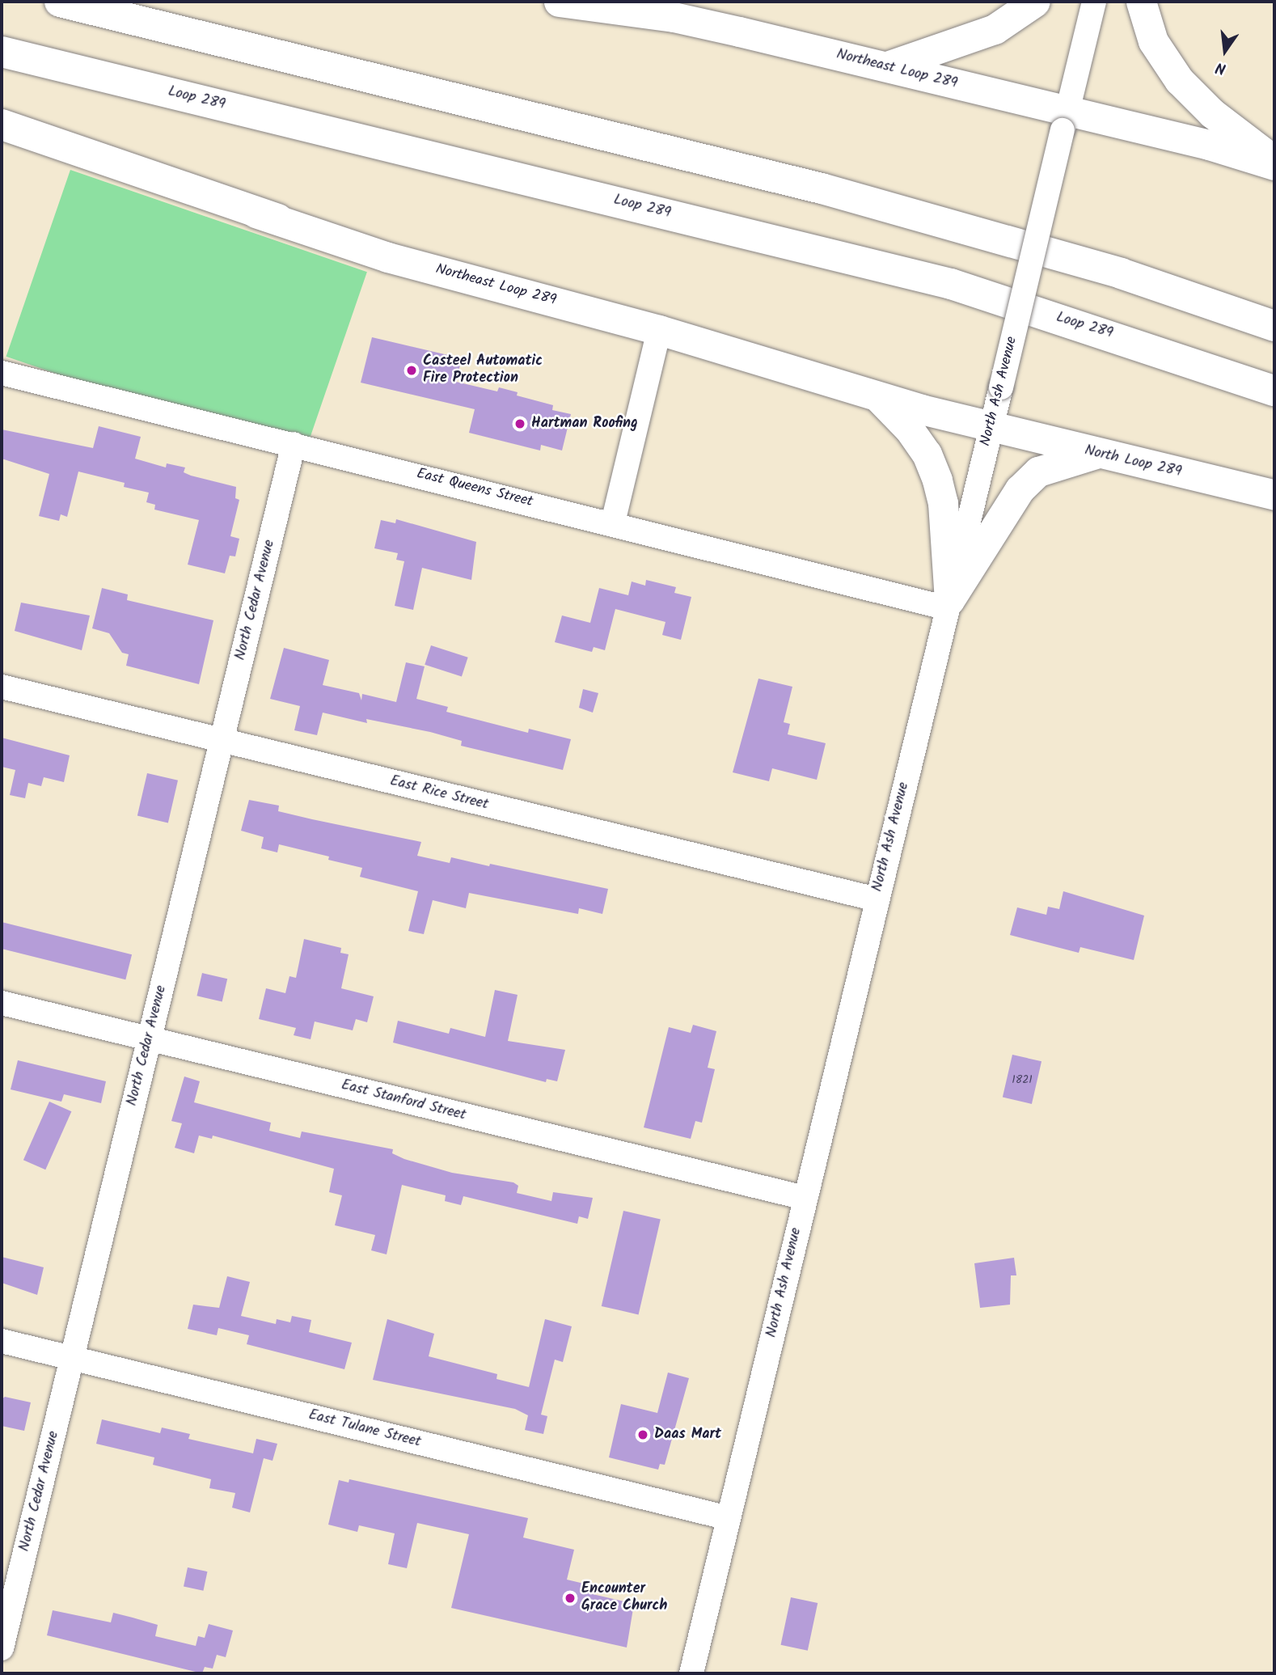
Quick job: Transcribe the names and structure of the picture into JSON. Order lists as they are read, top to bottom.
{
  "streets": {
    "highway": ["Loop 289"],
    "main road": ["Northeast Loop 289", "North Loop 289"],
    "street": [
      "North Ash Avenue",
      "East Queens Street",
      "North Cedar Avenue",
      "East Rice Street",
      "East Stanford Street",
      "East Tulane Street"
    ]
  },
  "crossings": [
    ["Northeast Loop 289", "North Ash Avenue"],
    ["Northeast Loop 289", "North Loop 289"],
    ["North Ash Avenue", "North Loop 289"],
    ["North Ash Avenue", "East Queens Street"],
    ["North Ash Avenue", "East Rice Street"],
    ["North Ash Avenue", "East Stanford Street"],
    ["North Ash Avenue", "East Tulane Street"],
    ["East Queens Street", "North Cedar Avenue"],
    ["North Cedar Avenue", "East Rice Street"],
    ["North Cedar Avenue", "East Stanford Street"],
    ["North Cedar Avenue", "East Tulane Street"]
  ],
  "places": [
    "Casteel Automatic Fire Protection",
    "Hartman Roofing",
    "Daas Mart",
    "Encounter Grace Church"
  ],
  "house_numbers": ["1821"],
  "north": "bottom"
}
